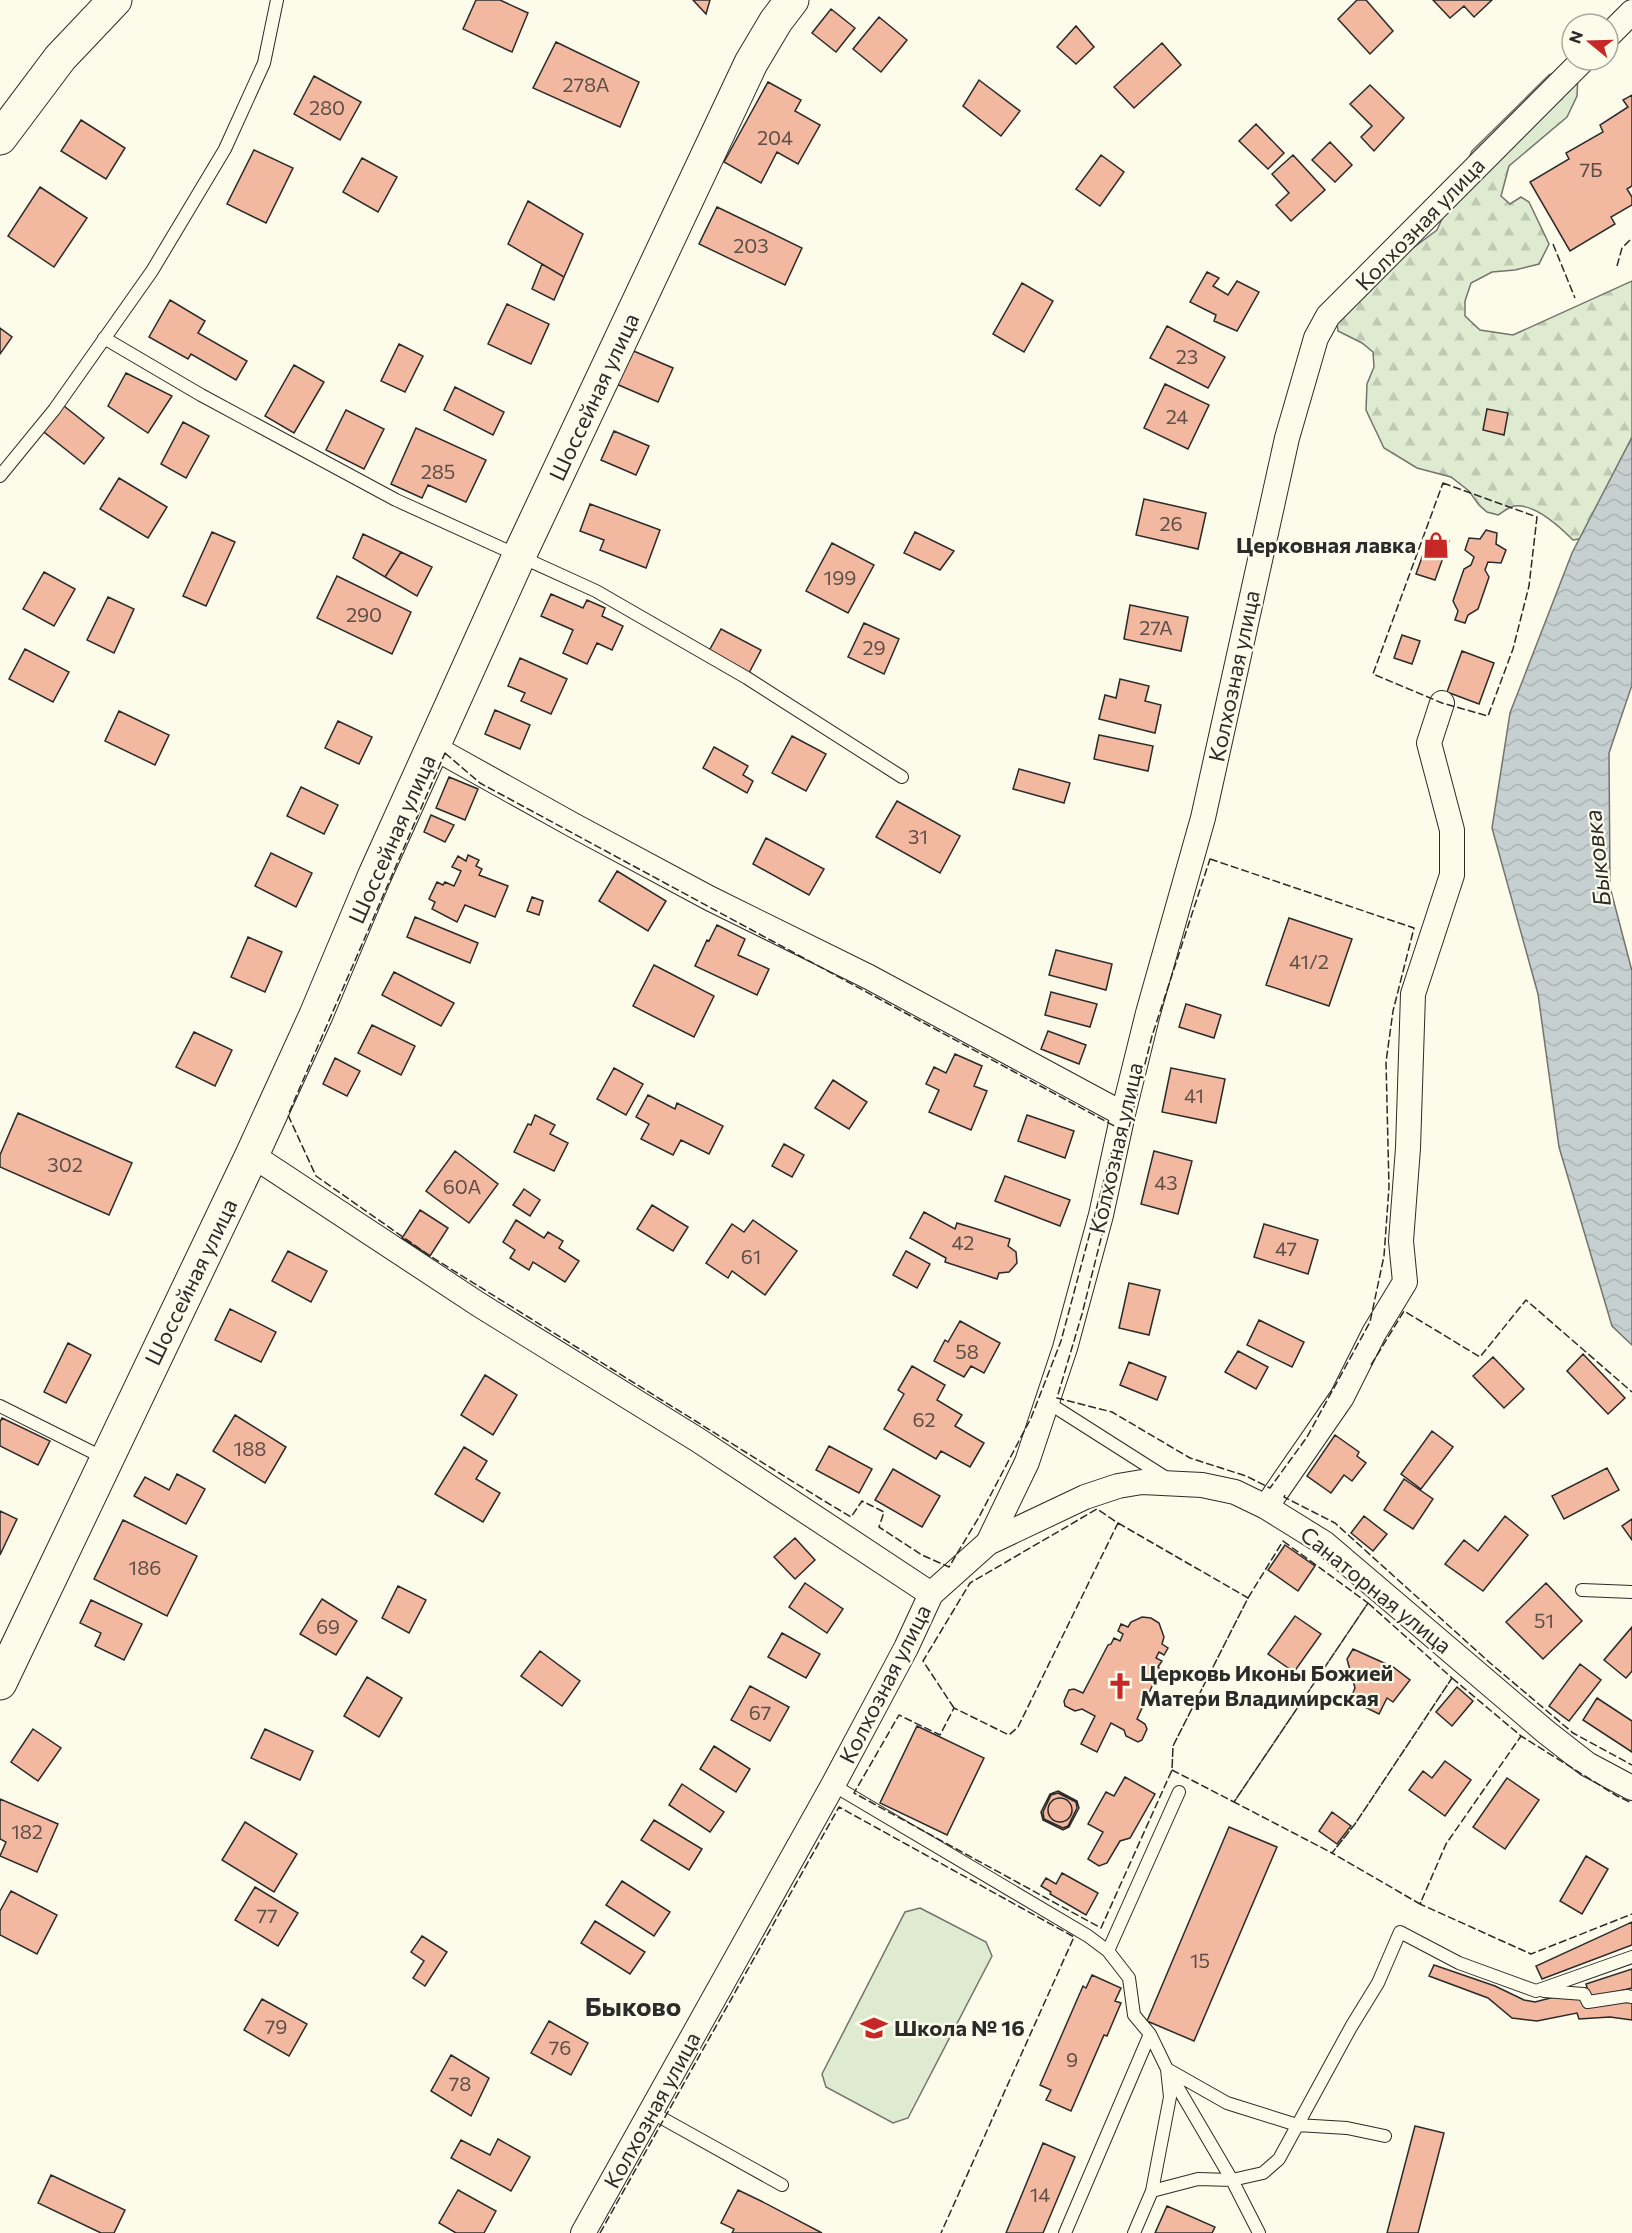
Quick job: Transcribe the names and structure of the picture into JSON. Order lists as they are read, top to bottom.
{
  "streets": {
    "street": ["Колхозная улица", "Шоссейная улица", "Санаторная улица"]
  },
  "crossings": [
    ["Колхозная улица", "Санаторная улица"]
  ],
  "districts": ["Быково"],
  "water": ["Быковка"],
  "places": {
    "shop": ["Церковная лавка"],
    "church": ["Церковь Иконы Божией Матери Владимирская"],
    "school or university": ["Школа № 16"]
  },
  "house_numbers": [
    "278А",
    "280",
    "204",
    "7Б",
    "203",
    "23",
    "24",
    "285",
    "26",
    "199",
    "290",
    "27А",
    "29",
    "31",
    "41/2",
    "41",
    "302",
    "43",
    "60А",
    "42",
    "47",
    "61",
    "58",
    "62",
    "188",
    "186",
    "51",
    "69",
    "67",
    "182",
    "77",
    "15",
    "79",
    "76",
    "9",
    "78",
    "14"
  ],
  "north": "left"
}
